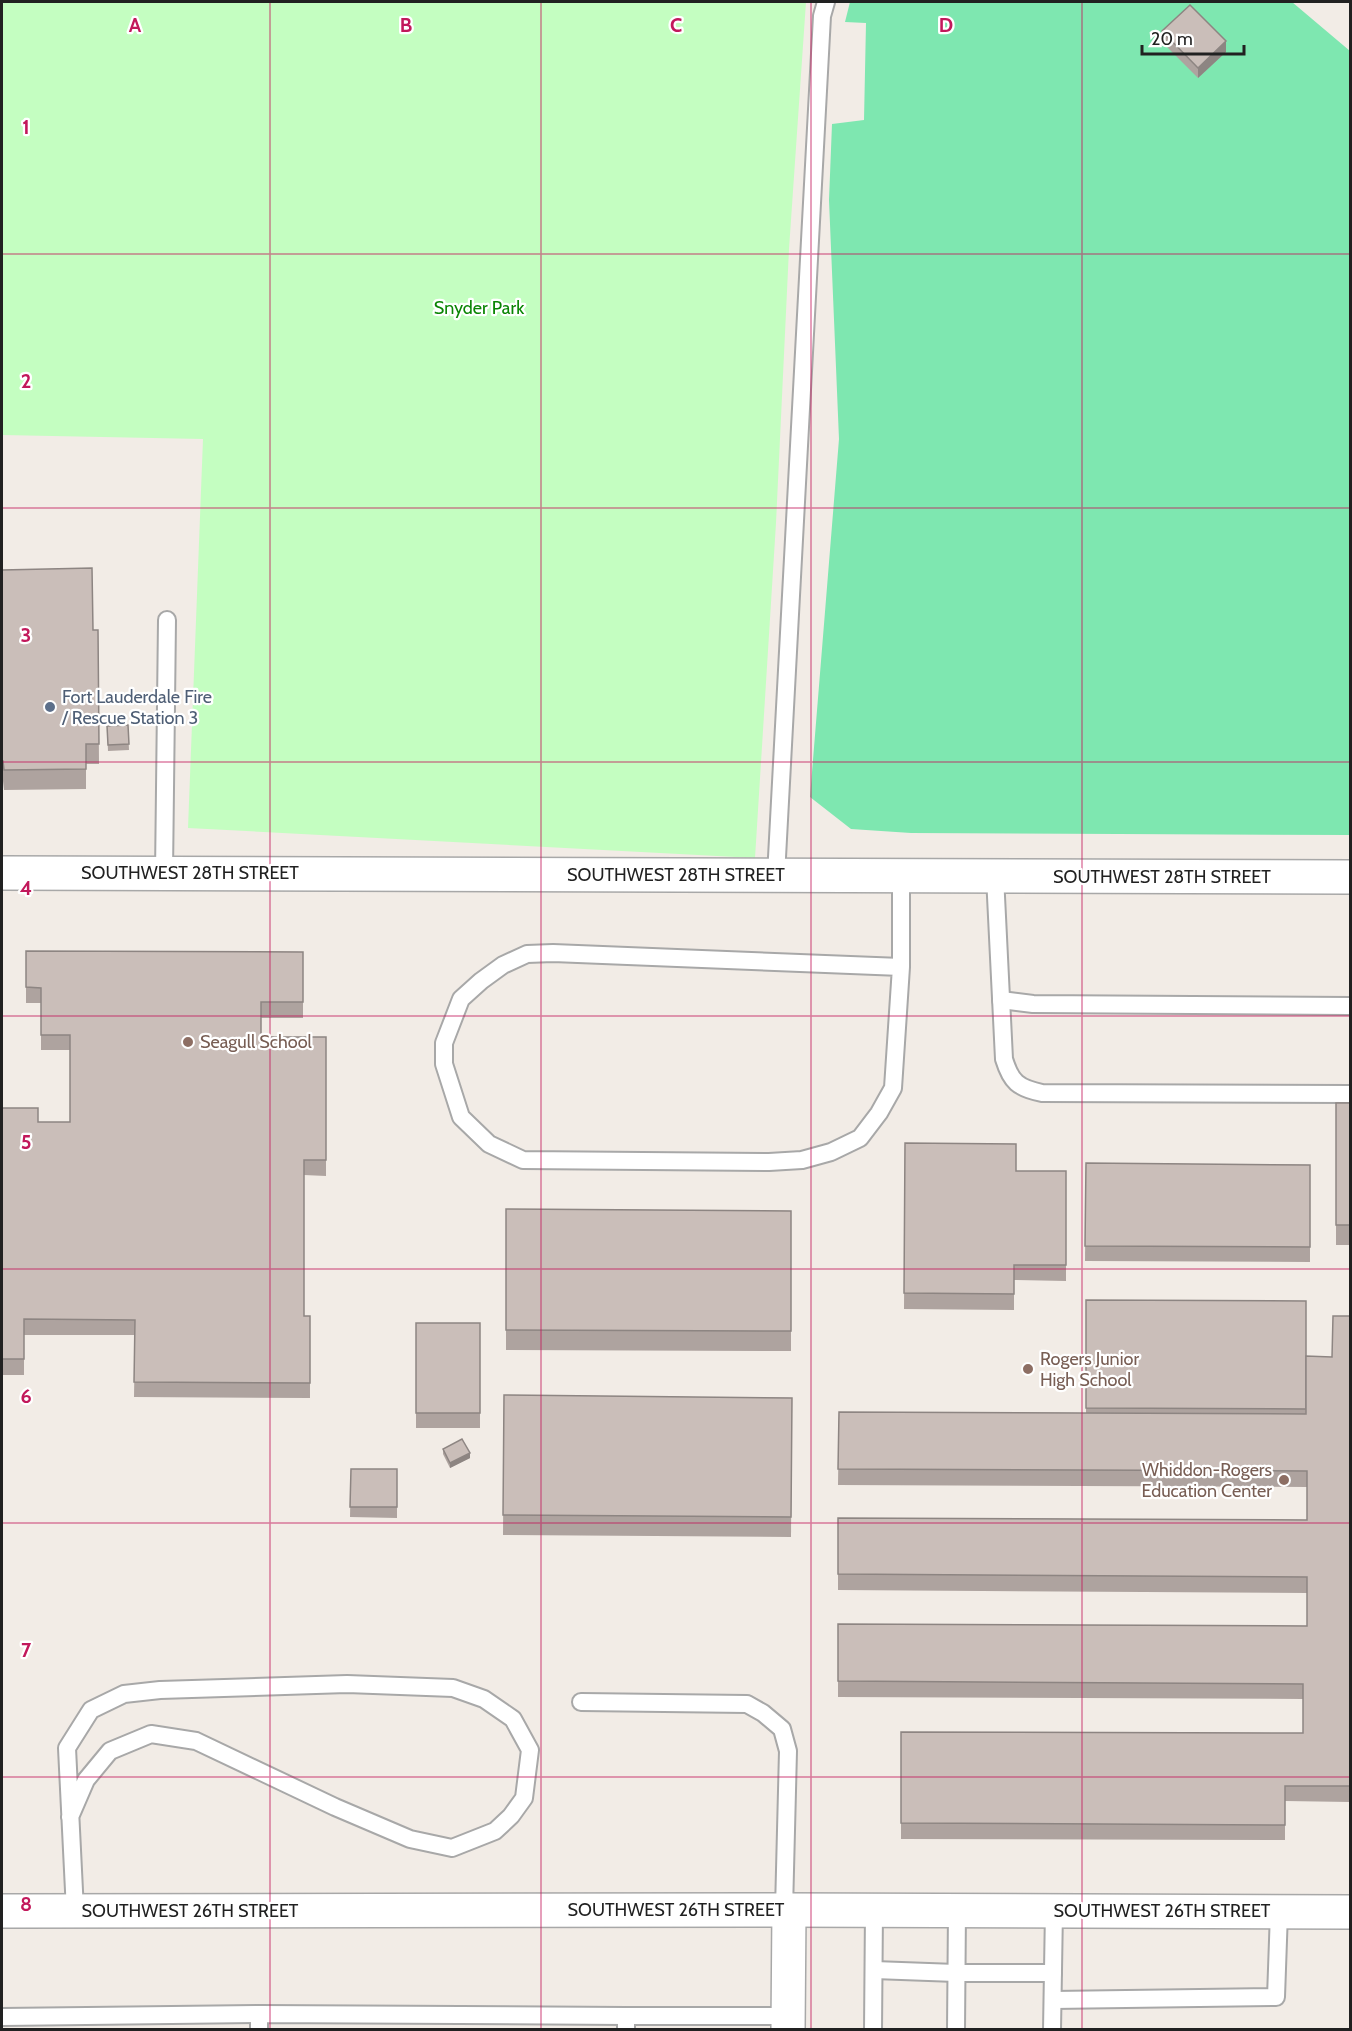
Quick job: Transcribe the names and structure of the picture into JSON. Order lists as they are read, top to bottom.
{
  "streets": {
    "street": ["SOUTHWEST 28TH STREET", "SOUTHWEST 26TH STREET"]
  },
  "parks": ["Snyder Park"],
  "places": [
    "Fort Lauderdale Fire / Rescue Station 3",
    "Seagull School",
    "Rogers Junior High School",
    "Whiddon-Rogers Education Center"
  ],
  "scale_bar": "20 m",
  "grid": {
    "columns": [
      "A",
      "B",
      "C",
      "D"
    ],
    "rows": [
      "1",
      "2",
      "3",
      "4",
      "5",
      "6",
      "7",
      "8"
    ]
  }
}
